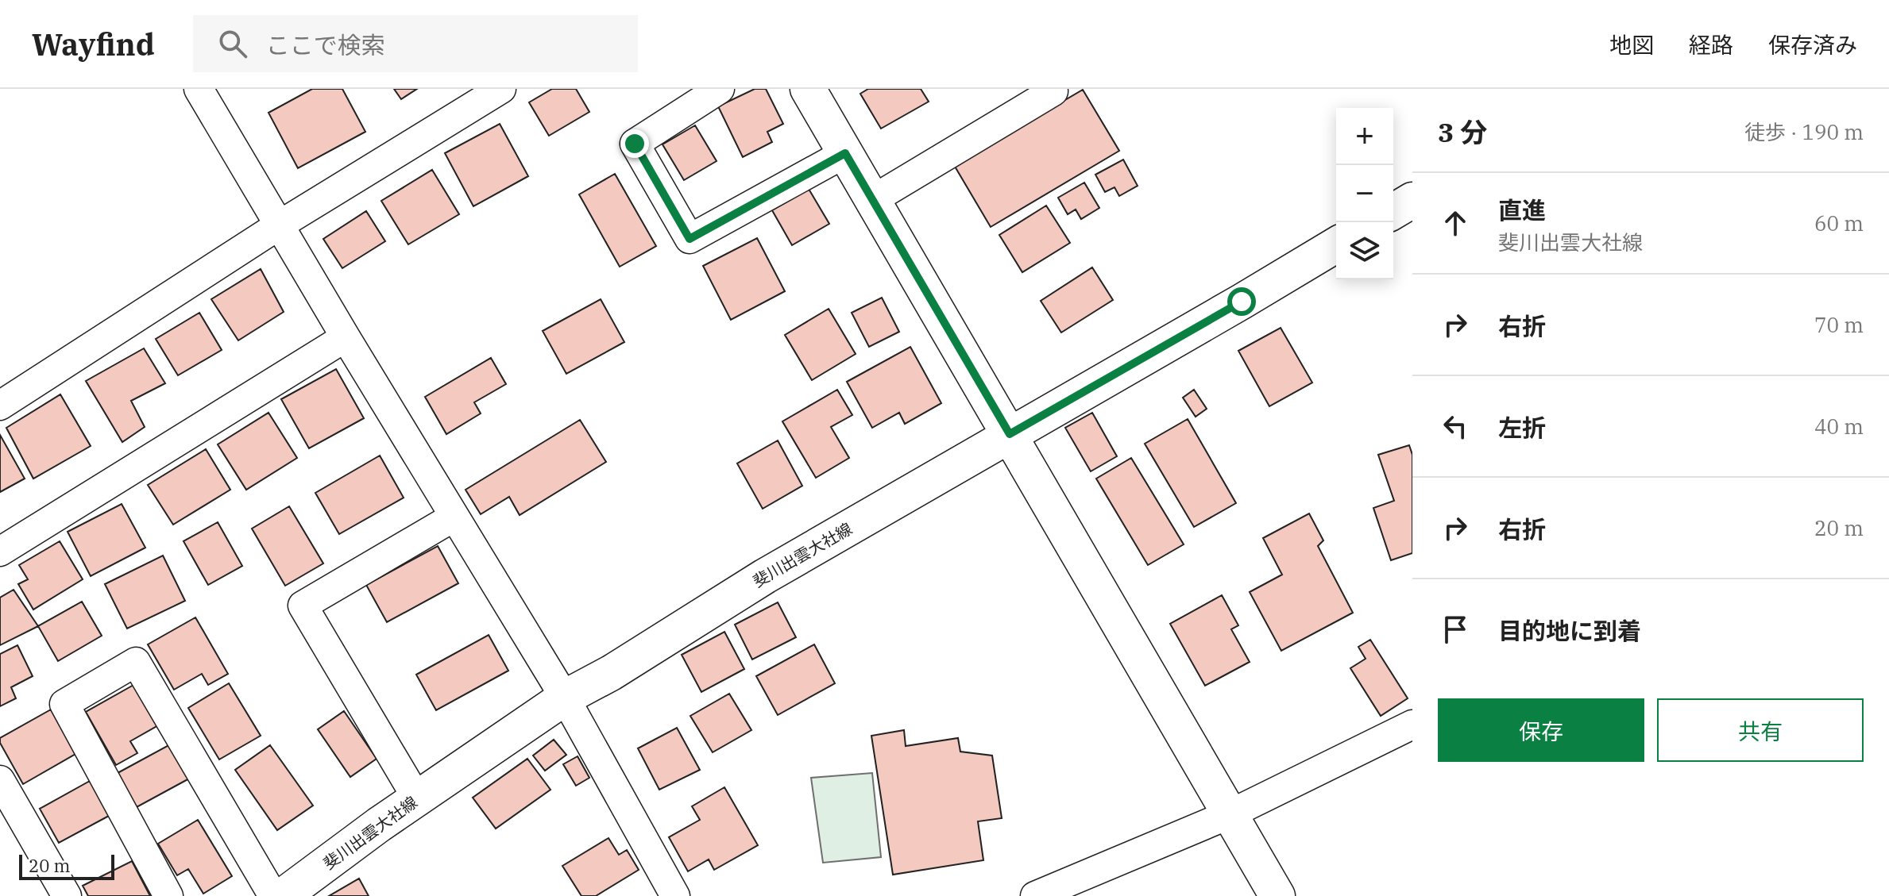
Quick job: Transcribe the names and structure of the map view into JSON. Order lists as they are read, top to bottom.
{
  "streets": {
    "main road": ["斐川出雲大社線"]
  },
  "scale_bar": "20 m",
  "page": {
    "header": "Wayfind",
    "search": "ここで検索",
    "nav": ["地図", "経路", "保存済み"],
    "heading": ["3 分", "徒歩 · 190 m"],
    "map_buttons": ["+", "−"],
    "list": [
      ["直進", "斐川出雲大社線", "60 m"],
      ["右折", "70 m"],
      ["左折", "40 m"],
      ["右折", "20 m"],
      "目的地に到着"
    ],
    "buttons": ["保存", "共有"],
    "scale": "20 m"
  }
}
